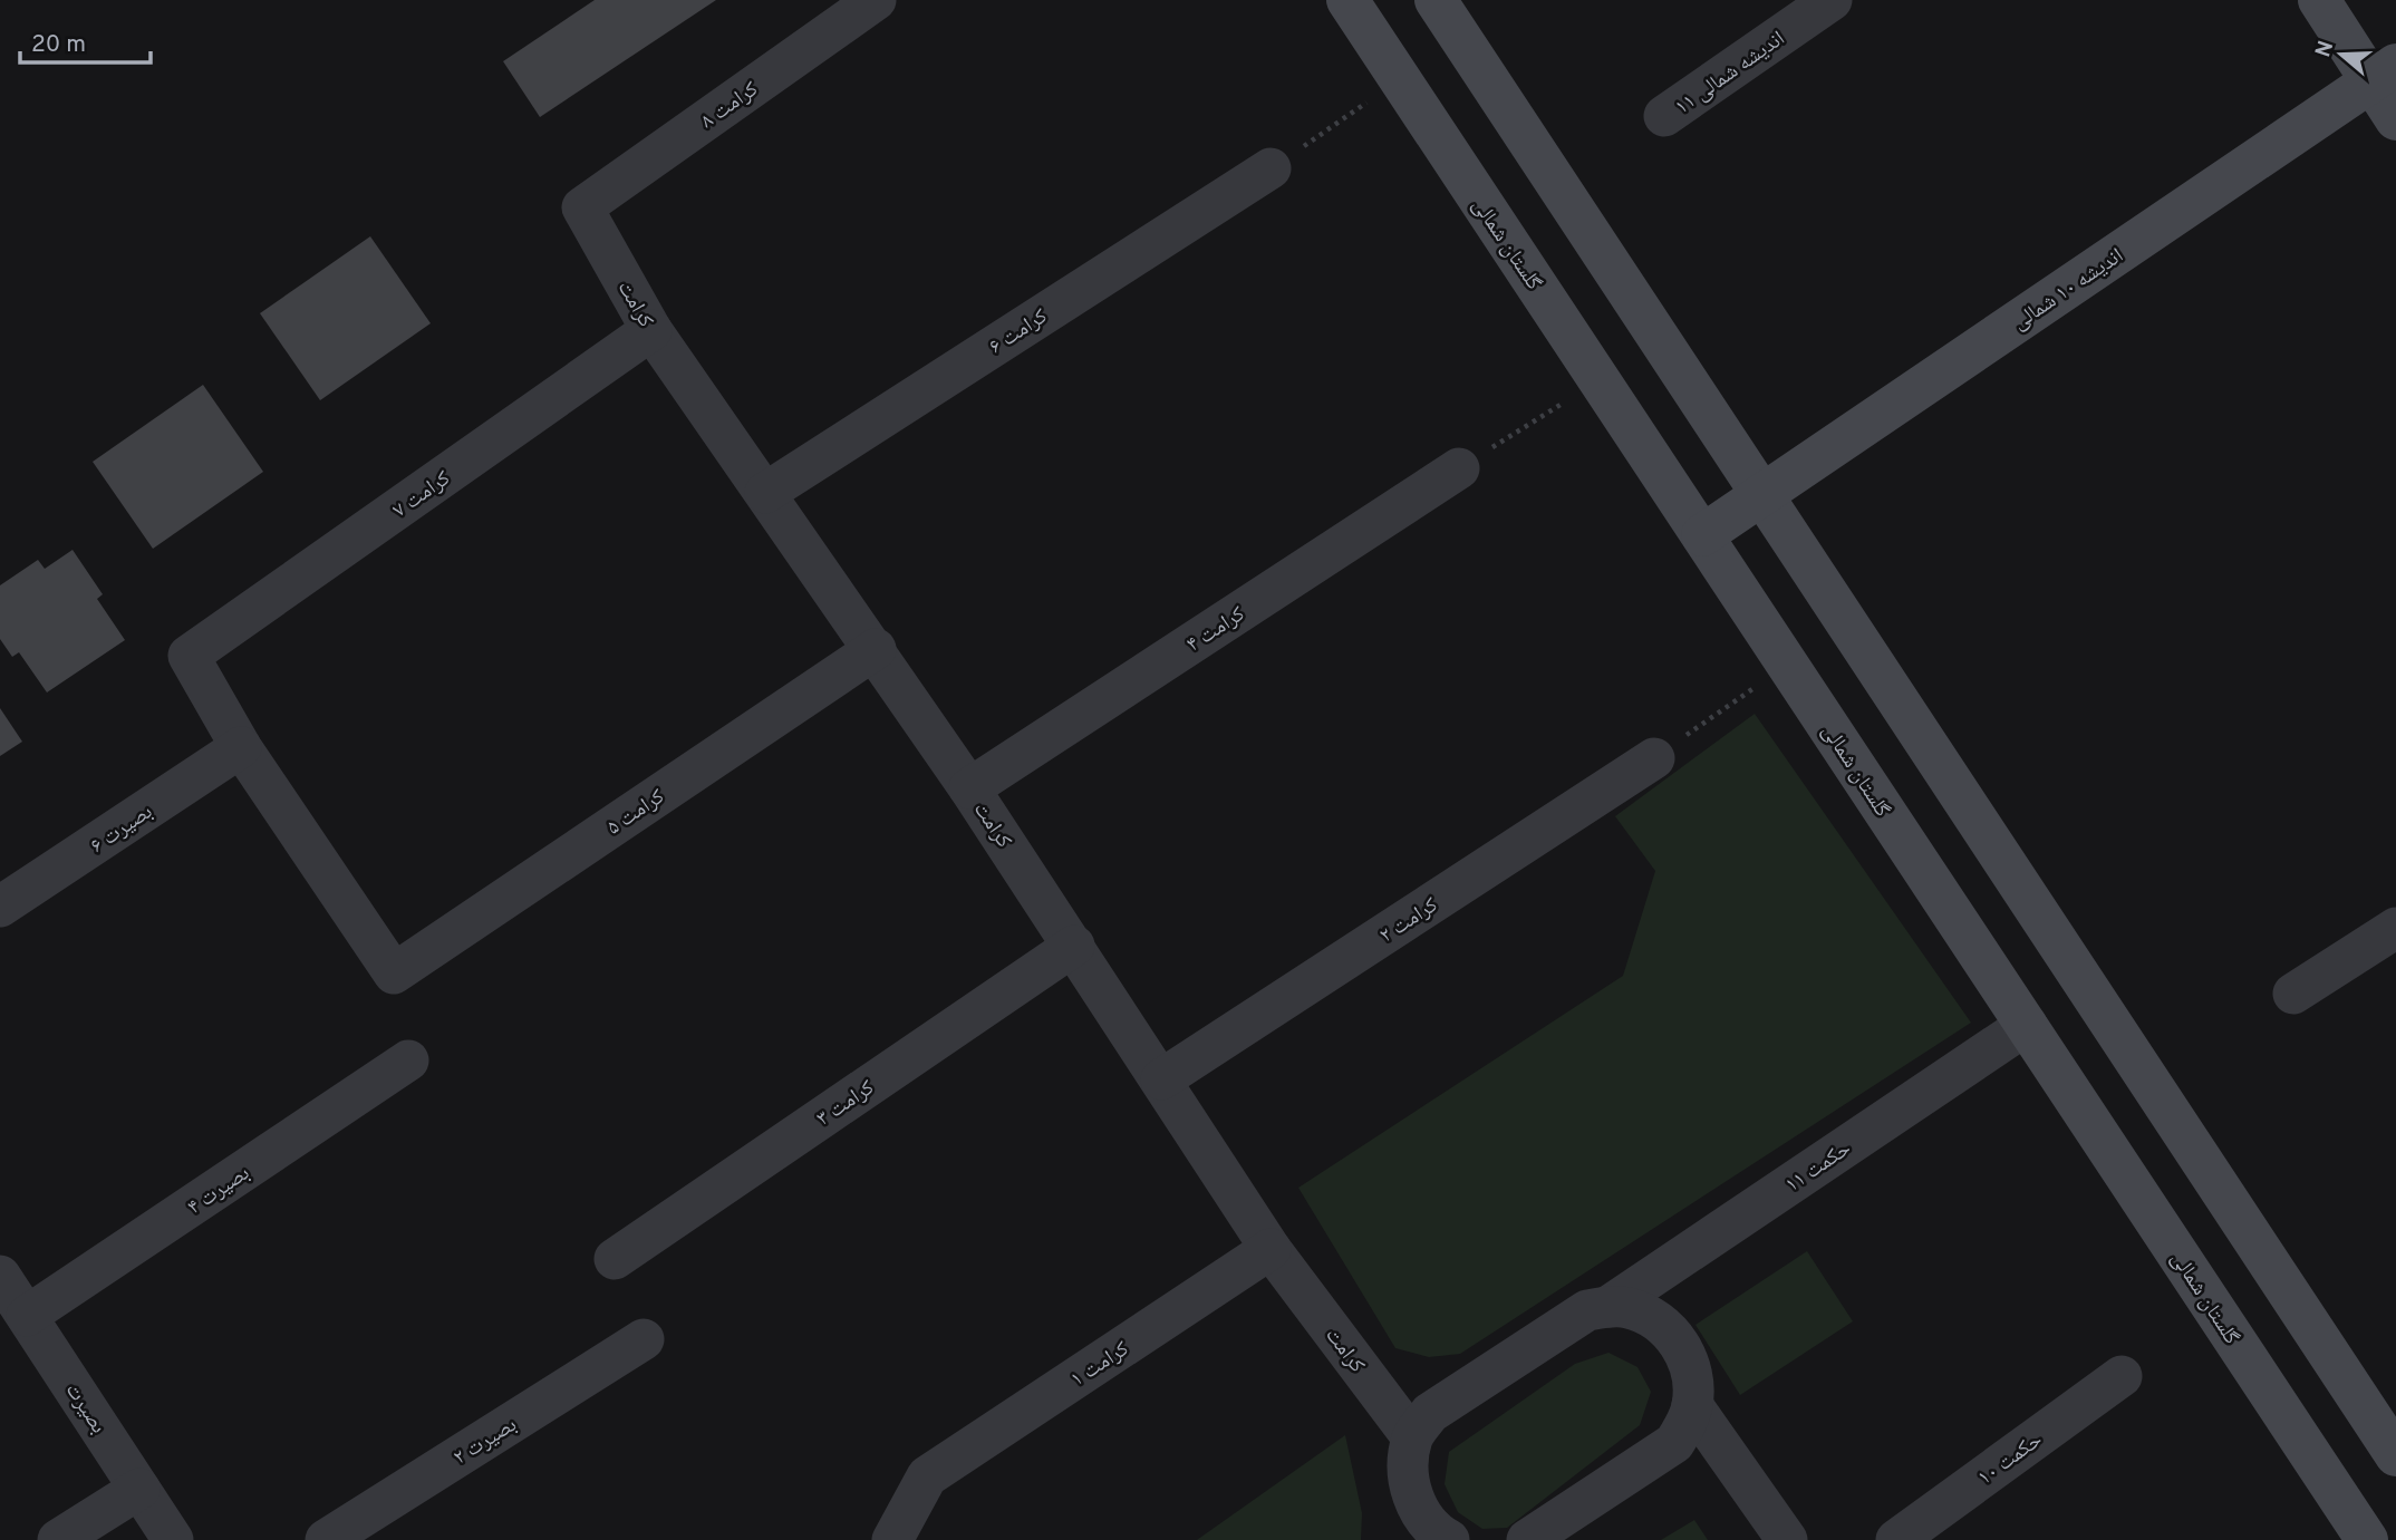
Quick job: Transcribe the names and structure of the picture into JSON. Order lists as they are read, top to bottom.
{
  "streets": {
    "main road": ["گلستان شمالی", "اندیشه ۱۰ شمالی"],
    "street": [
      "اندیشه شمالی ۱۱",
      "کرامت ۸",
      "کرامت",
      "کرامت ۶",
      "کرامت ۷",
      "کرامت ۴",
      "کرامت ۵",
      "بصیرت ۶",
      "کرامت ۲",
      "کرامت ۳",
      "حکمت ۱۱",
      "بصیرت ۴",
      "کرامت ۱",
      "بصیرت",
      "بصیرت ۲",
      "حکمت ۱۰"
    ]
  },
  "crossings": [
    ["کرامت ۸", "کرامت"],
    ["گلستان شمالی", "اندیشه ۱۰ شمالی"],
    ["گلستان شمالی", "حکمت ۱۱"],
    ["کرامت", "کرامت ۶"],
    ["کرامت", "کرامت ۷"],
    ["کرامت", "کرامت ۴"],
    ["کرامت", "کرامت ۵"],
    ["کرامت", "کرامت ۲"],
    ["کرامت", "کرامت ۳"],
    ["کرامت", "حکمت ۱۱"],
    ["کرامت", "کرامت ۱"],
    ["کرامت ۷", "کرامت ۵"],
    ["کرامت ۷", "بصیرت ۶"],
    ["کرامت ۵", "بصیرت ۶"],
    ["بصیرت ۴", "بصیرت"]
  ],
  "scale_bar": "20 m",
  "north": "left"
}
